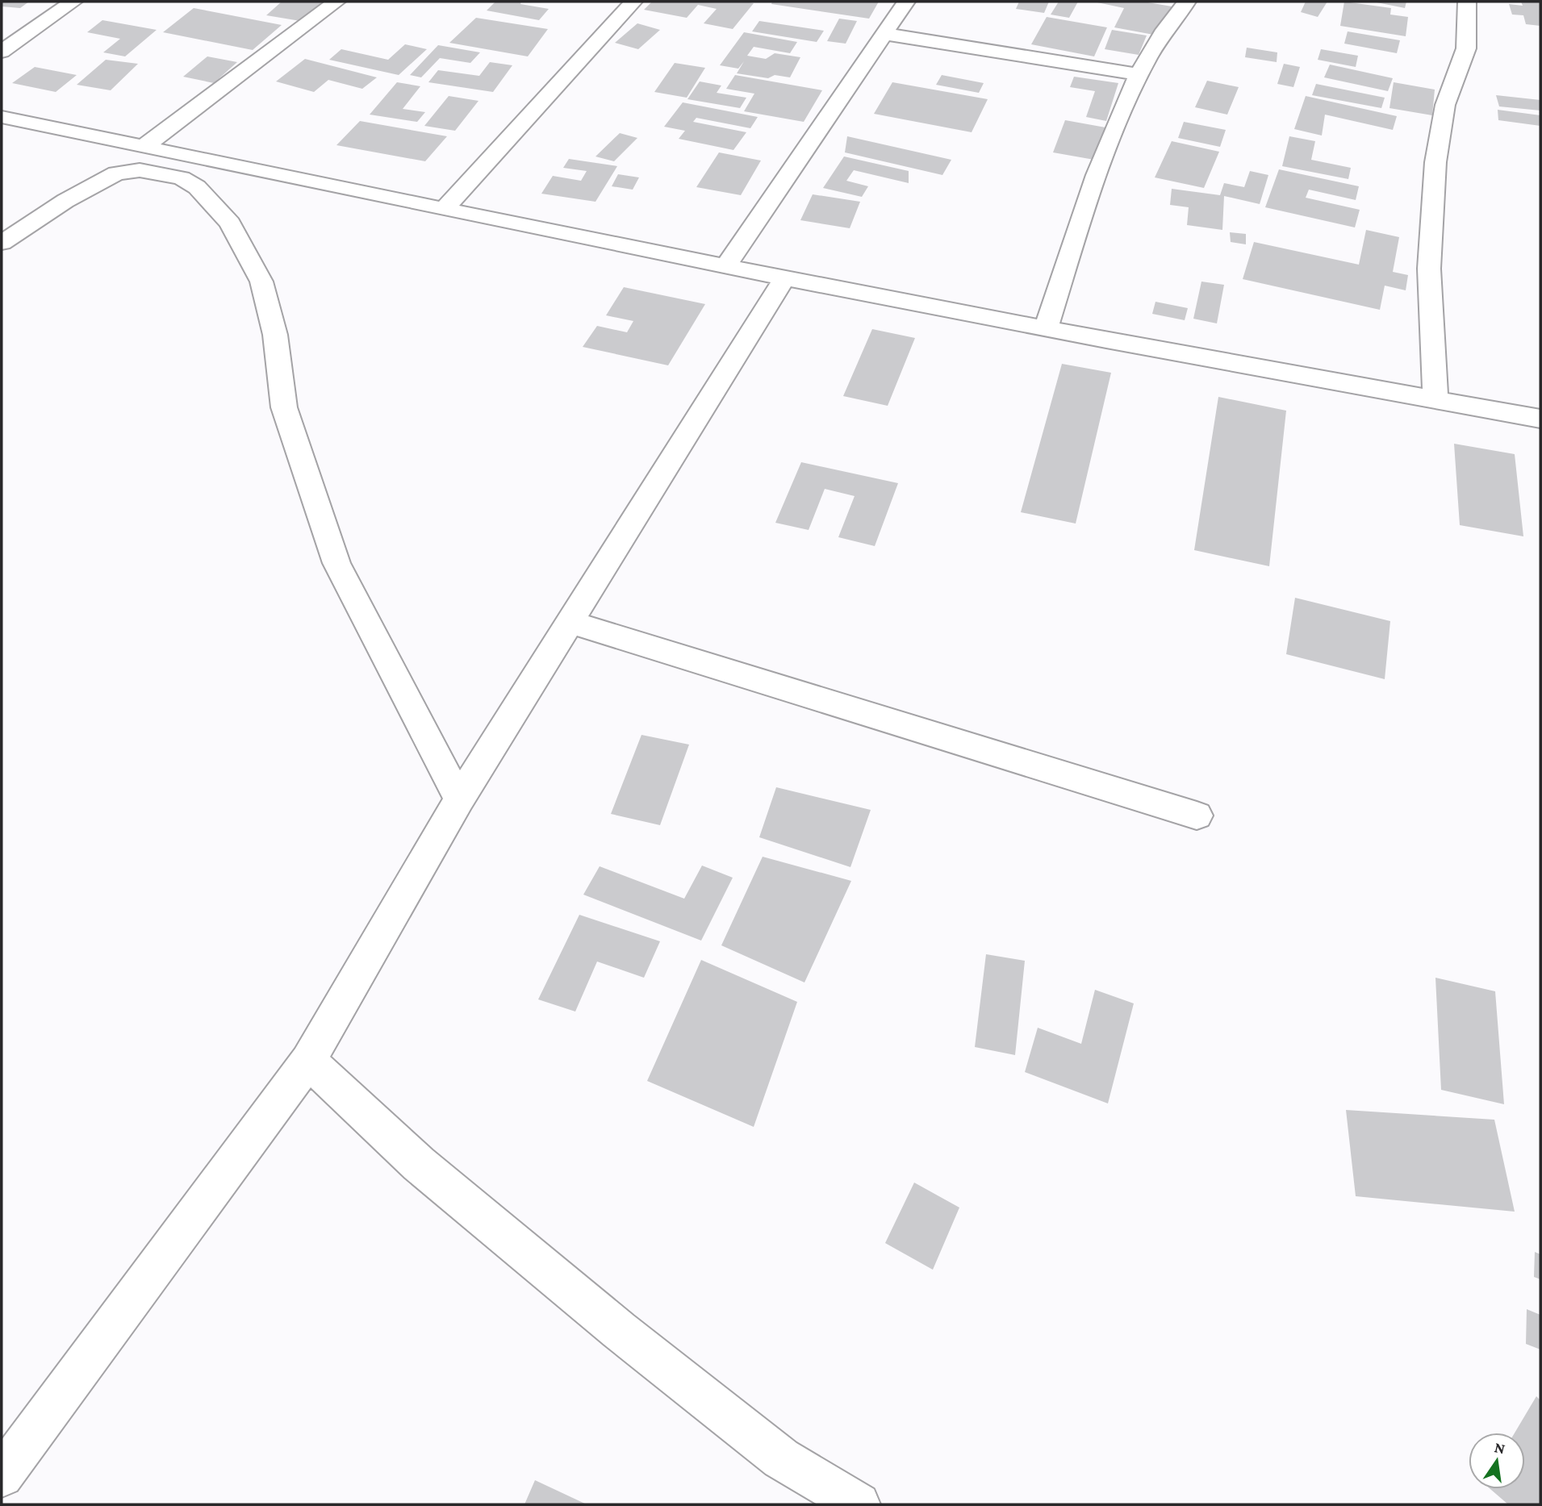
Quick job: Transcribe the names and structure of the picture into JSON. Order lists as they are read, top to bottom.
{
  "north": "top"
}
